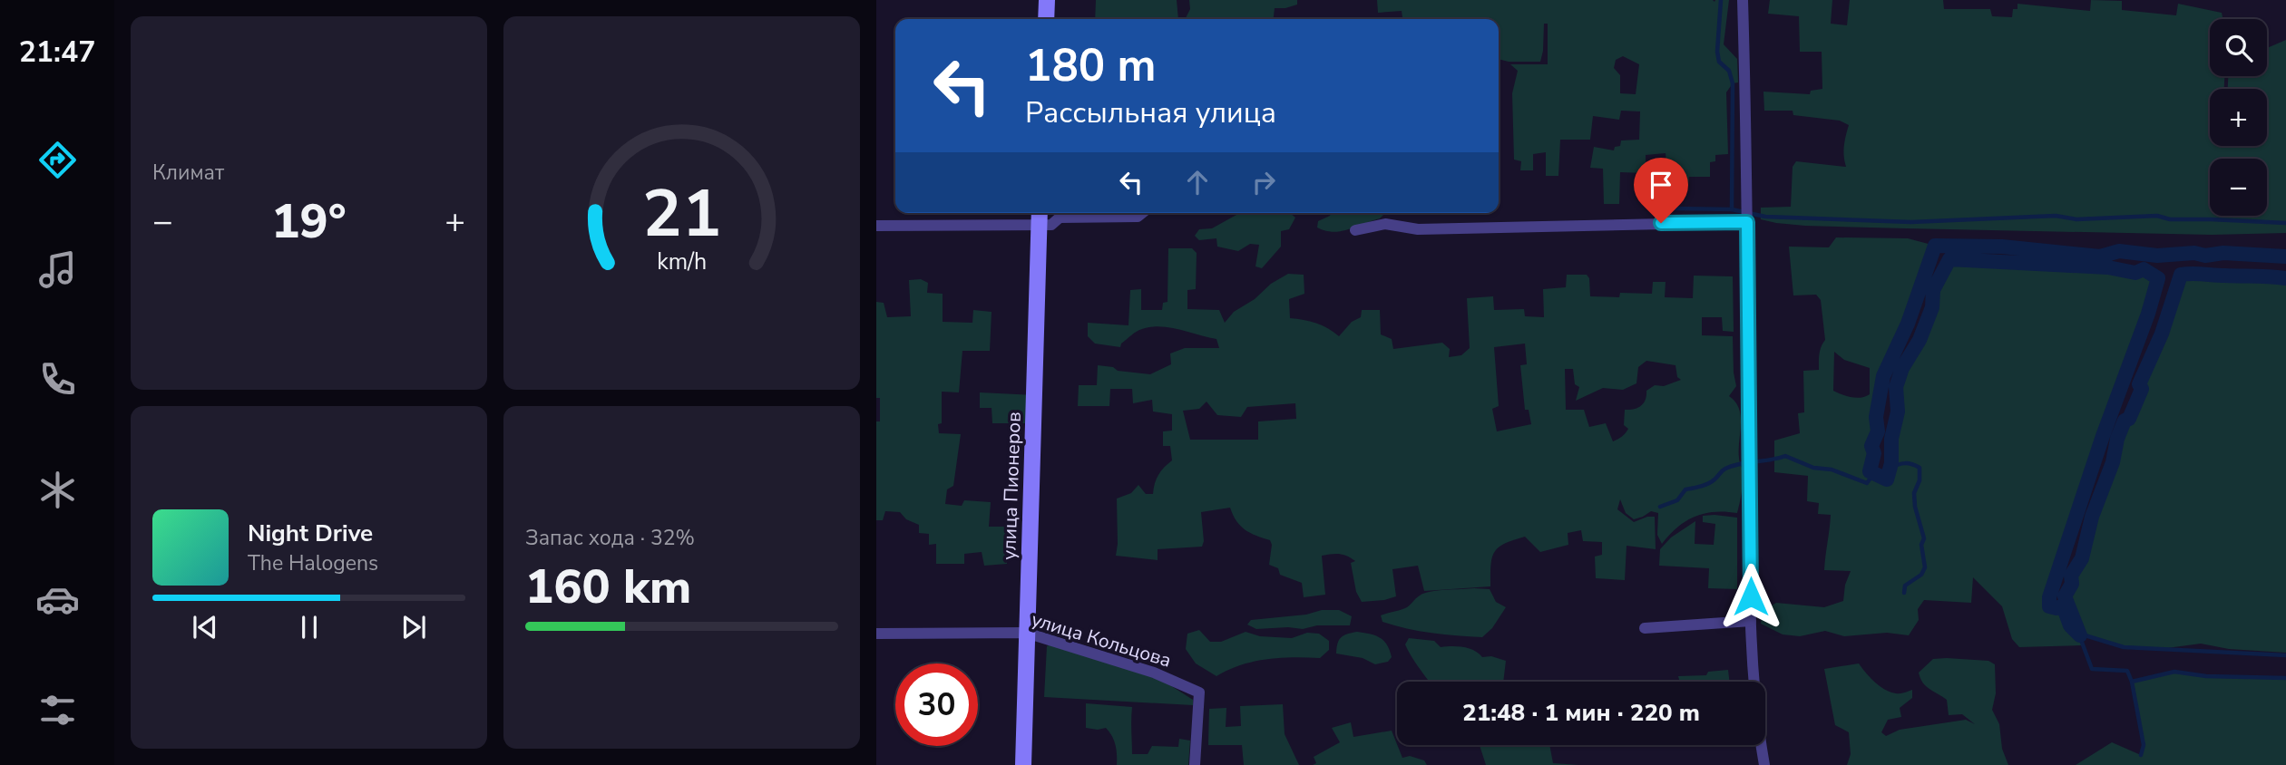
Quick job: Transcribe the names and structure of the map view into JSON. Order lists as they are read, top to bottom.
{
  "streets": {
    "street": ["улица Пионеров", "улица Кольцова"]
  },
  "crossings": [
    ["улица Пионеров", "улица Кольцова"]
  ],
  "page": {
    "tabs": "21:47",
    "tile": [
      "Климат",
      ["Запас хода · 32%", "160 km"]
    ],
    "map_buttons": ["+", "−"],
    "turn": ["180 m", "Рассыльная улица"],
    "heat": ["−", "19°", "+"],
    "song": ["Night Drive", "The Halogens"],
    "limit": "30",
    "trip": "21:48 · 1 мин · 220 m",
    "gauge": ["21", "km/h"]
  }
}
